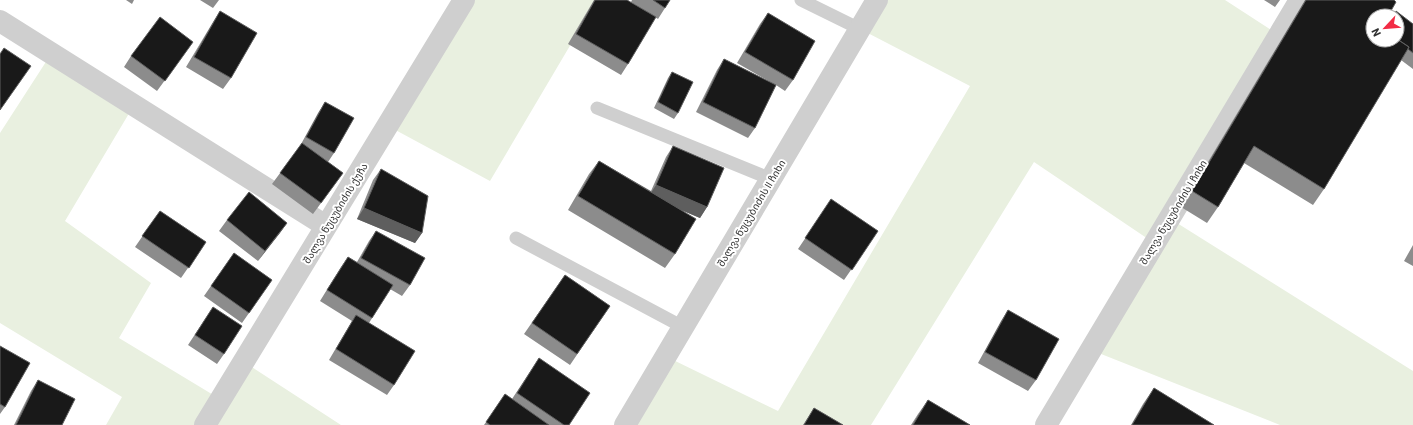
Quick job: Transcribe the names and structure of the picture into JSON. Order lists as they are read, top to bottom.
{
  "streets": {
    "street": ["შალვა ნუცუბიძის I ჩიხი", "შალვა ნუცუბიძის ქუჩა", "შალვა ნუცუბიძის II ჩიხი"]
  },
  "north": "bottom left"
}
